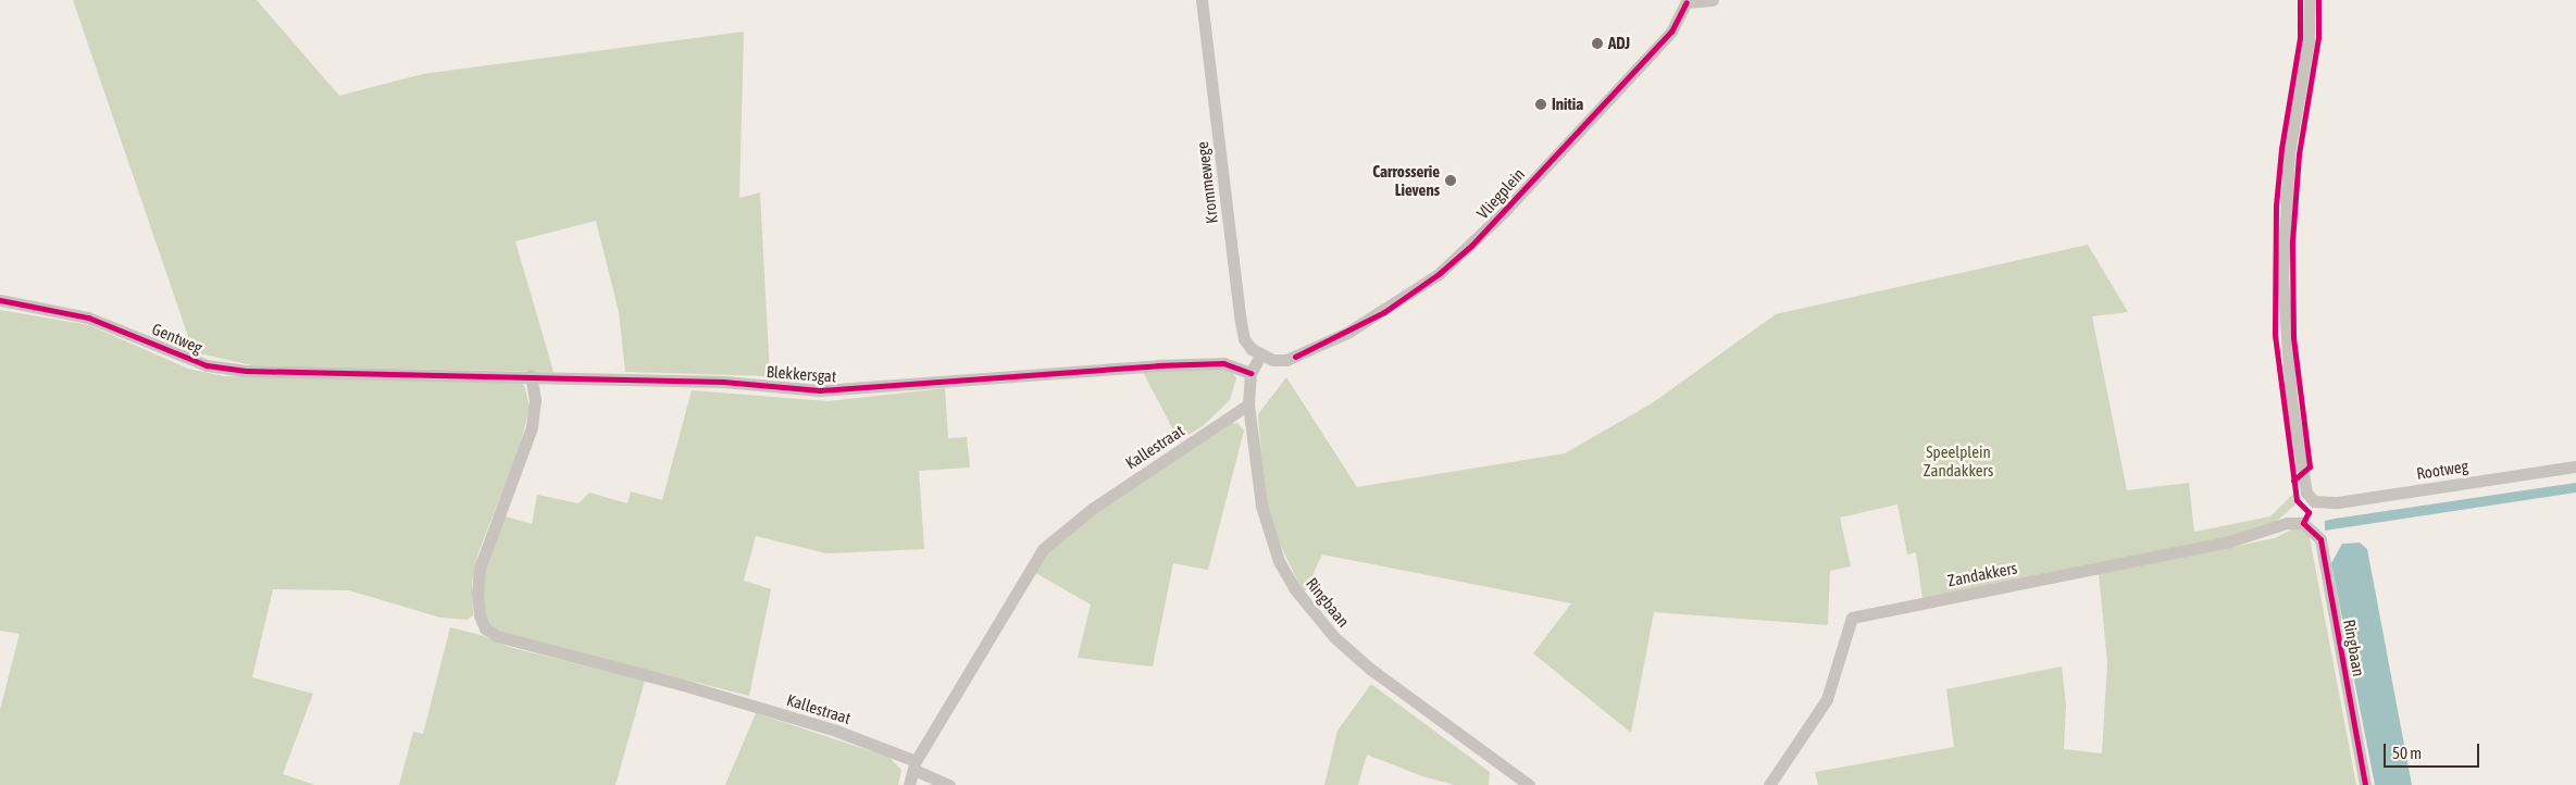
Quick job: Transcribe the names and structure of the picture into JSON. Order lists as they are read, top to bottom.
{
  "streets": {
    "street": [
      "Krommewege",
      "Vliegplein",
      "Gentweg",
      "Blekkersgat",
      "Kallestraat",
      "Rootweg",
      "Zandakkers",
      "Ringbaan"
    ]
  },
  "crossings": [
    ["Krommewege", "Vliegplein"],
    ["Krommewege", "Ringbaan"],
    ["Vliegplein", "Ringbaan"],
    ["Gentweg", "Blekkersgat"],
    ["Blekkersgat", "Kallestraat"],
    ["Blekkersgat", "Ringbaan"],
    ["Kallestraat", "Ringbaan"],
    ["Zandakkers", "Ringbaan"]
  ],
  "parks": ["Speelplein Zandakkers"],
  "places": ["ADJ", "Initia", "Carrosserie Lievens"],
  "scale_bar": "50 m"
}
